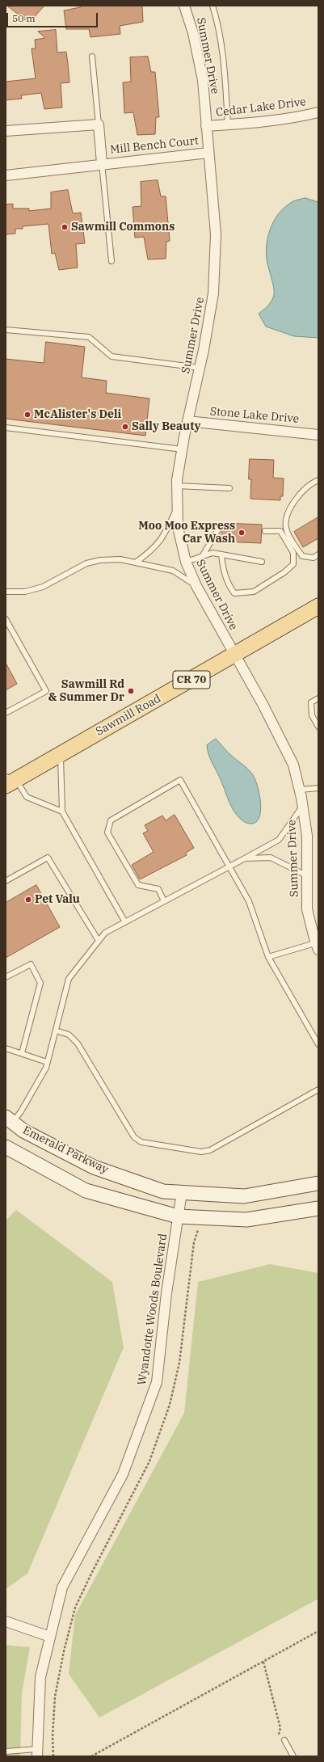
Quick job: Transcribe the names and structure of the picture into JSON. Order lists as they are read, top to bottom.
{
  "streets": {
    "main road": ["CR 70", "Sawmill Road", "Emerald Parkway"],
    "street": [
      "Summer Drive",
      "Cedar Lake Drive",
      "Mill Bench Court",
      "Stone Lake Drive",
      "Wyandotte Woods Boulevard"
    ]
  },
  "crossings": [
    ["Summer Drive", "Cedar Lake Drive"],
    ["Summer Drive", "Mill Bench Court"],
    ["Summer Drive", "Stone Lake Drive"],
    ["Summer Drive", "Sawmill Road"],
    ["Emerald Parkway", "Wyandotte Woods Boulevard"]
  ],
  "places": [
    "Sawmill Commons",
    "McAlister's Deli",
    "Sally Beauty",
    "Moo Moo Express Car Wash",
    "Sawmill Rd & Summer Dr",
    "Pet Valu"
  ],
  "scale_bar": "50 m"
}
